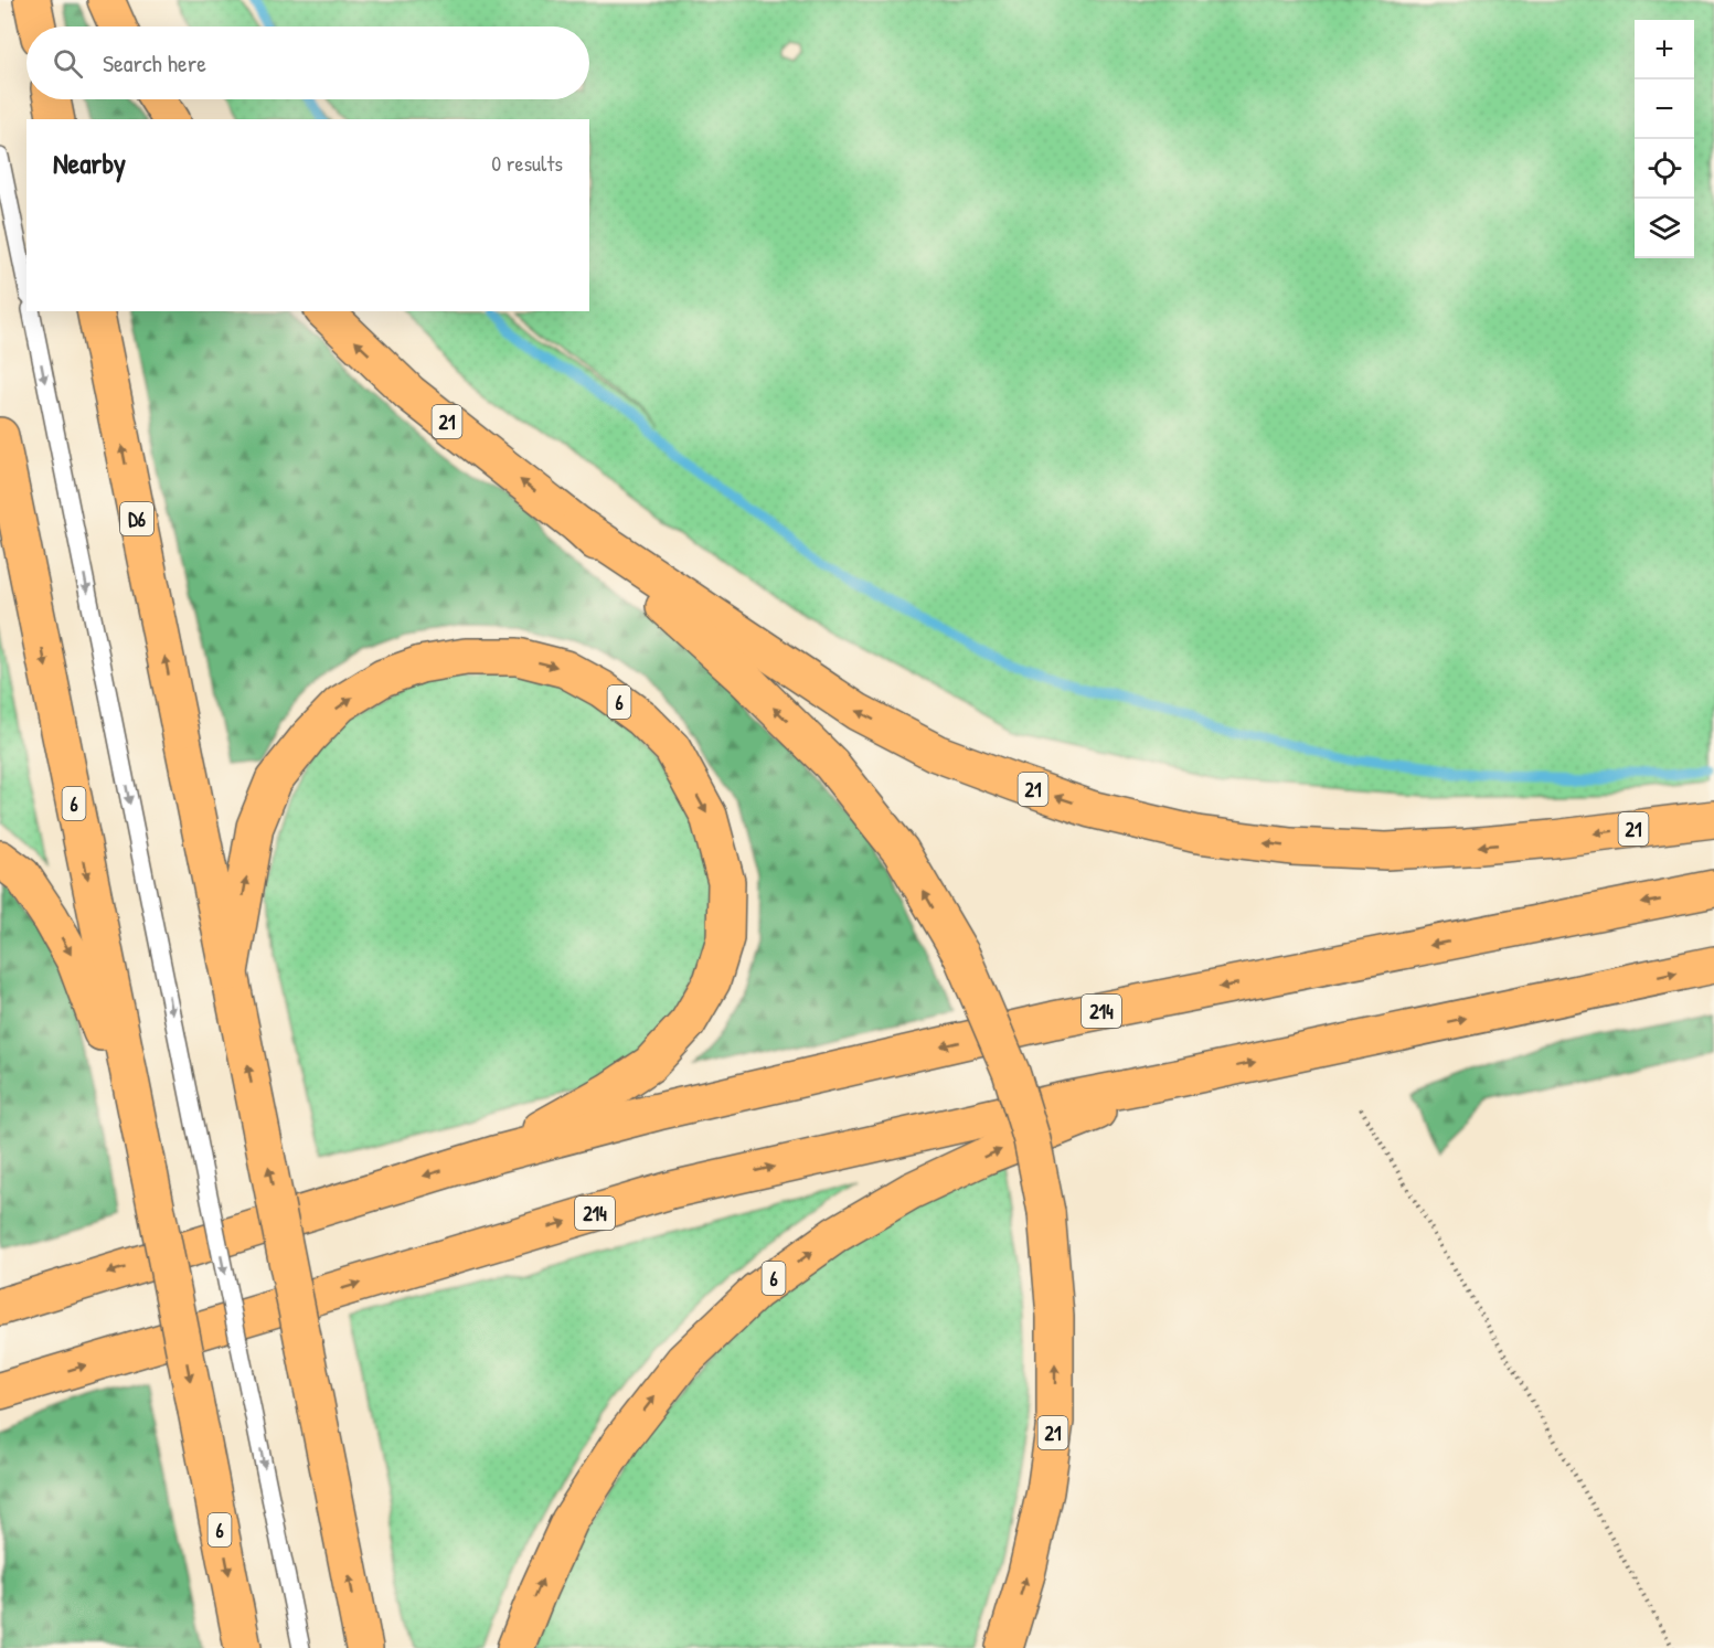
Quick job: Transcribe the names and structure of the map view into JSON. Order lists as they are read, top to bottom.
{
  "streets": {
    "highway": [
      "21",
      "D6",
      "6",
      "214"
    ]
  },
  "crossings": [
    ["D6", "6"],
    ["6", "214"]
  ],
  "page": {
    "map_buttons": ["+", "−"],
    "search": "Search here",
    "heading": ["Nearby", "0 results"]
  }
}
